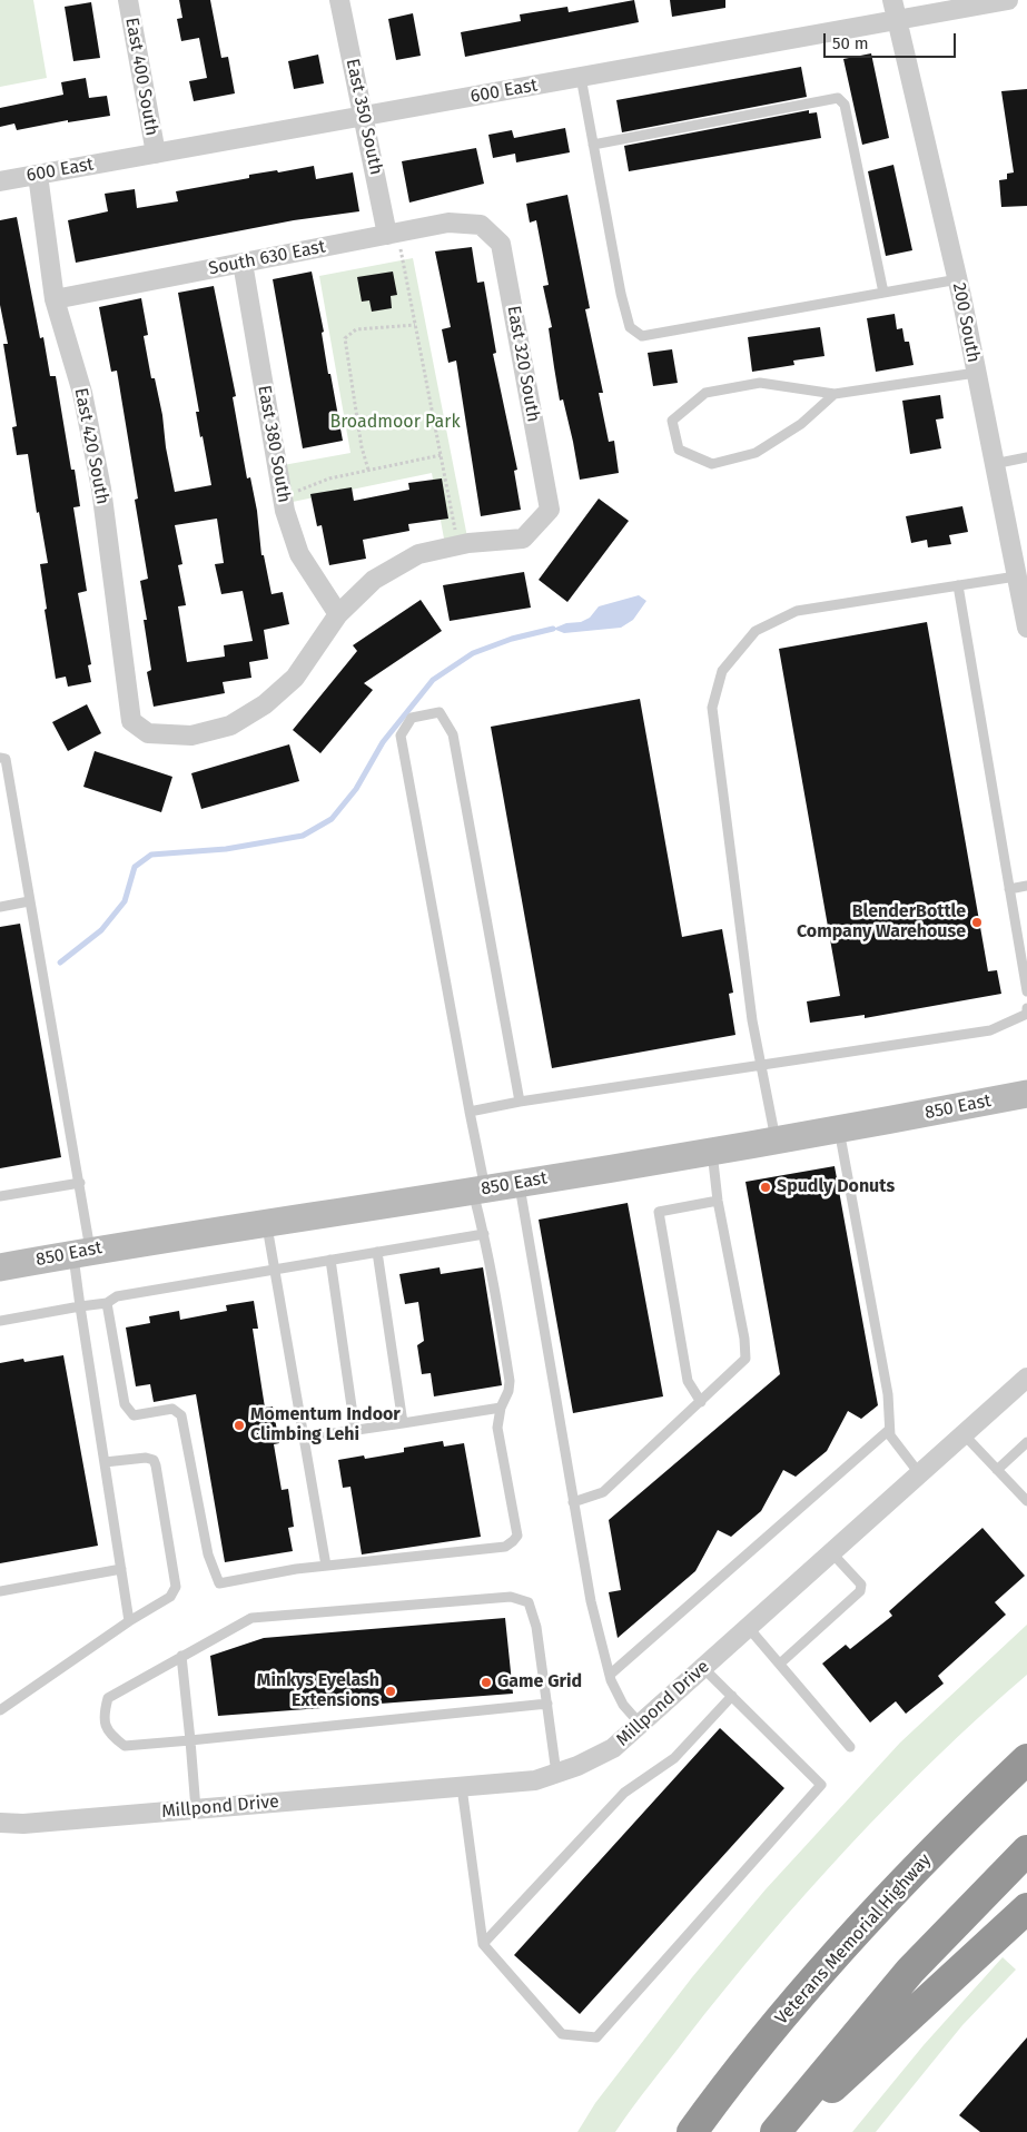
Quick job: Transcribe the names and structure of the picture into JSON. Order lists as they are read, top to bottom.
{
  "streets": {
    "highway": ["Veterans Memorial Highway"],
    "main road": ["850 East"],
    "street": [
      "East 400 South",
      "600 East",
      "East 350 South",
      "South 630 East",
      "200 South",
      "East 320 South",
      "East 380 South",
      "East 420 South",
      "Millpond Drive"
    ]
  },
  "crossings": [
    ["East 400 South", "600 East"],
    ["600 East", "East 350 South"],
    ["600 East", "200 South"],
    ["600 East", "East 420 South"],
    ["East 350 South", "South 630 East"],
    ["South 630 East", "East 320 South"],
    ["South 630 East", "East 380 South"],
    ["South 630 East", "East 420 South"],
    ["East 380 South", "East 420 South"]
  ],
  "parks": ["Broadmoor Park"],
  "places": [
    "BlenderBottle Company Warehouse",
    "Spudly Donuts",
    "Momentum Indoor Climbing Lehi",
    "Game Grid",
    "Minkys Eyelash Extensions"
  ],
  "scale_bar": "50 m"
}
